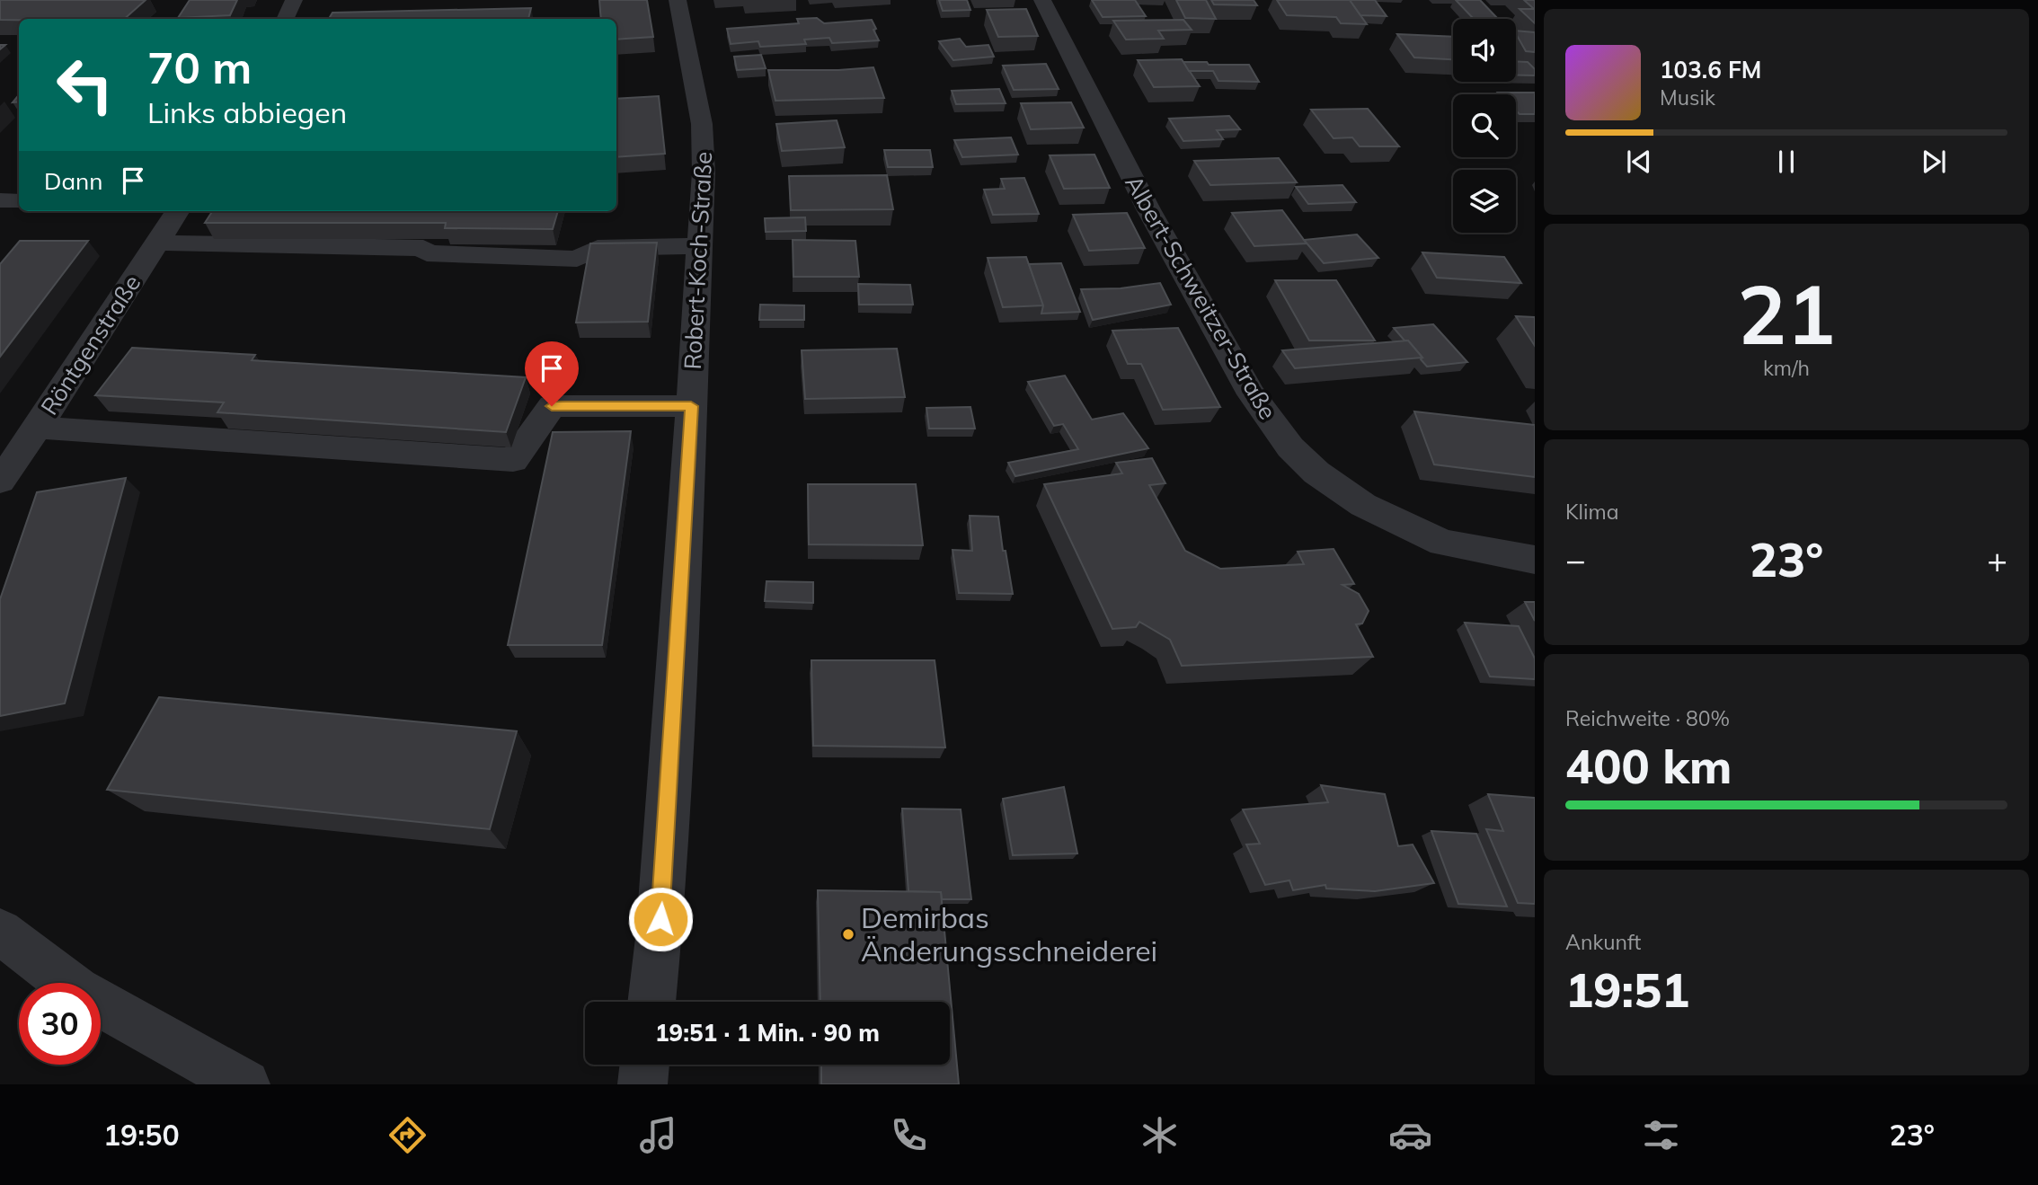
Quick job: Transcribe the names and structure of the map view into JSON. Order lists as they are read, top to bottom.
{
  "streets": {
    "street": ["Robert-Koch-Straße", "Albert-Schweitzer-Straße", "Röntgenstraße"]
  },
  "places": ["Demirbas Änderungsschneiderei"],
  "page": {
    "turn": ["70 m", "Links abbiegen"],
    "song": ["103.6 FM", "Musik"],
    "then": "Dann",
    "tile": [
      ["21", "km/h"],
      "Klima",
      ["Reichweite · 80%", "400 km"],
      ["Ankunft", "19:51"]
    ],
    "heat": ["−", "23°", "+"],
    "limit": "30",
    "trip": "19:51 · 1 Min. · 90 m",
    "tabs": ["19:50", "23°"]
  }
}
